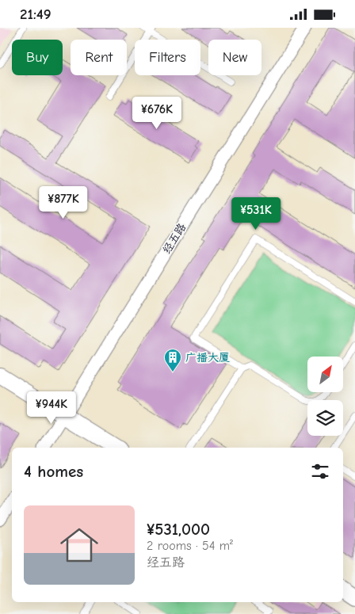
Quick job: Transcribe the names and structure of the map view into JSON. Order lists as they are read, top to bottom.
{
  "streets": {
    "street": ["经五路"]
  },
  "places": {
    "building": ["广播大厦"]
  },
  "north": "top right",
  "page": {
    "status": "21:49",
    "chip": [
      "Buy",
      "Rent",
      "Filters",
      "New"
    ],
    "price": [
      "¥676K",
      "¥877K",
      "¥531K",
      "¥944K"
    ],
    "heading": "4 homes",
    "list": [
      {
        "name": "¥531,000",
        "note": "2 rooms · 54 m² · 经五路"
      }
    ]
  }
}
